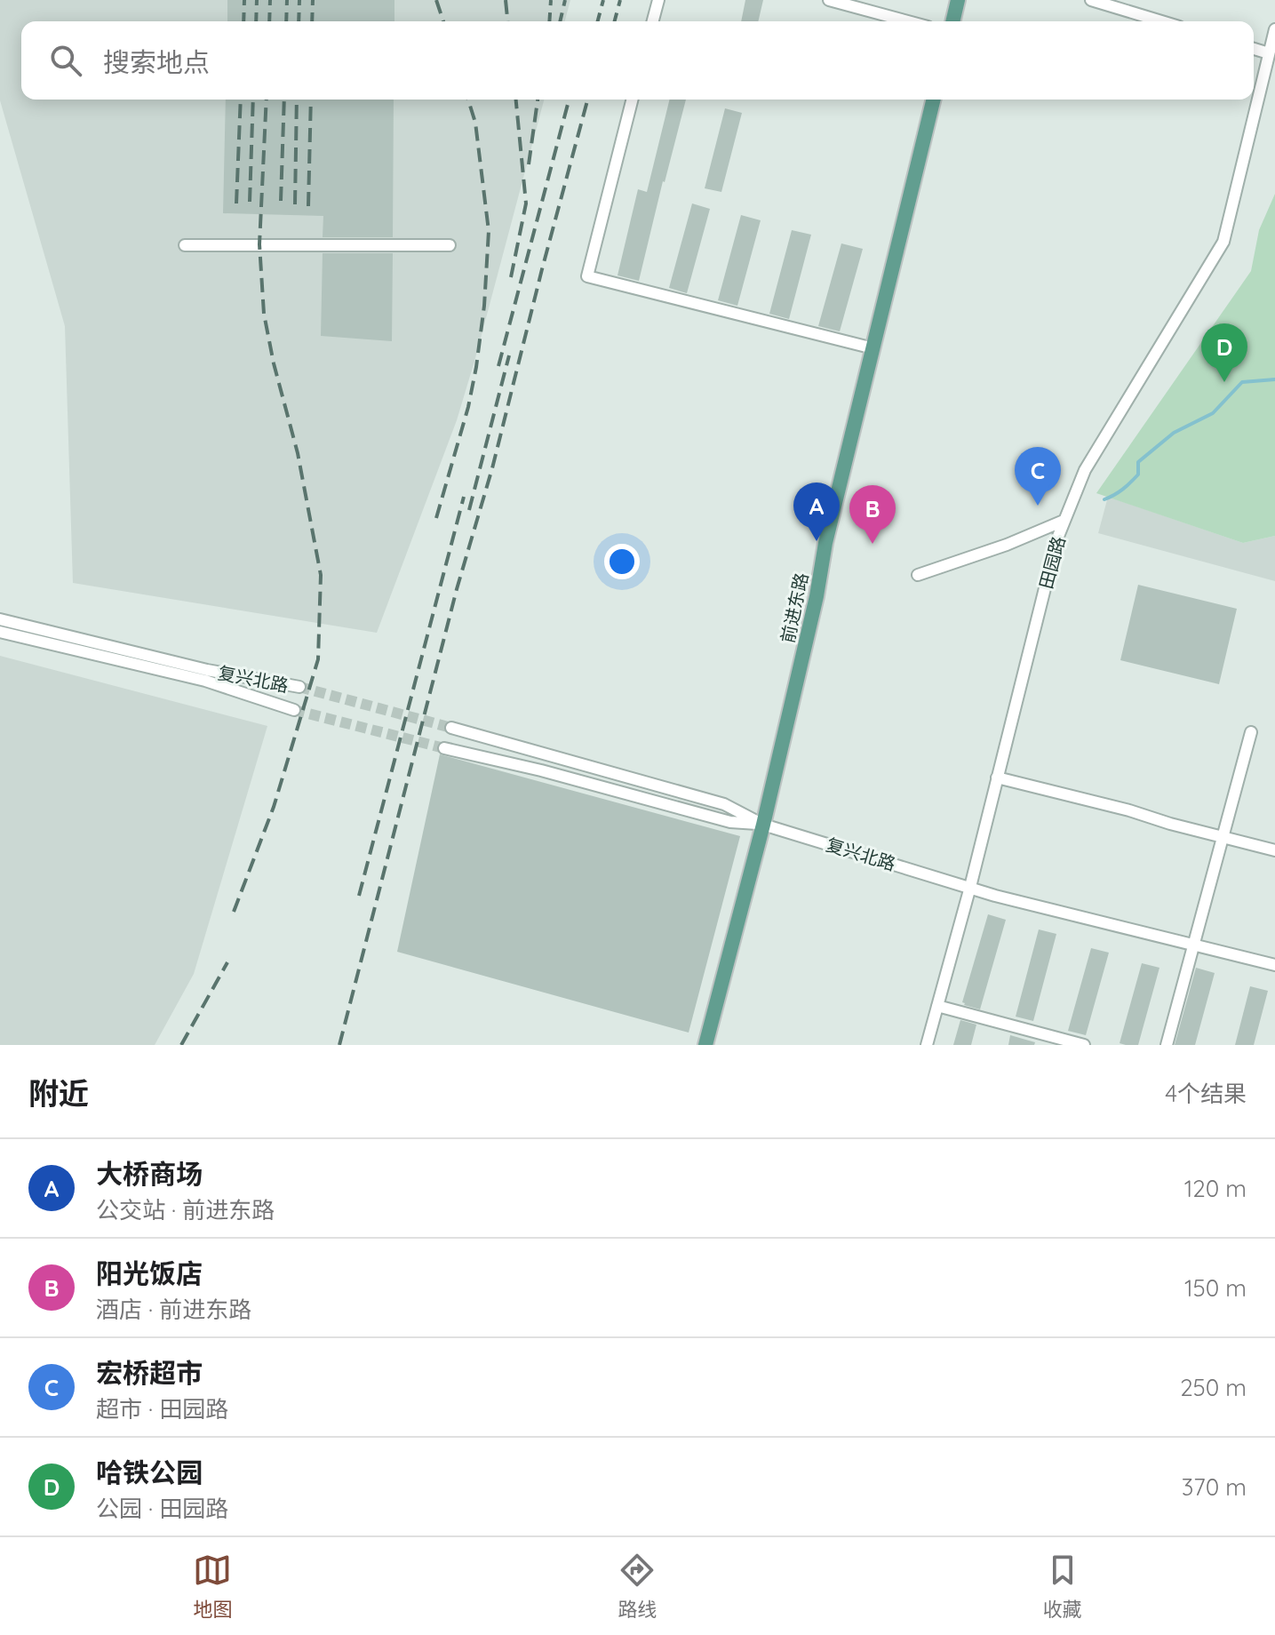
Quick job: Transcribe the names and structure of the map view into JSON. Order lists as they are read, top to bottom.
{
  "streets": {
    "main road": ["前进东路"],
    "street": ["田园路", "复兴北路"]
  },
  "crossings": [
    ["田园路", "复兴北路"],
    ["前进东路", "复兴北路"]
  ],
  "page": {
    "search": "搜索地点",
    "pins": [
      "D",
      "C",
      "A",
      "B"
    ],
    "heading": ["附近", "4个结果"],
    "list": [
      {
        "mark": "A",
        "name": "大桥商场",
        "note": "公交站 · 前进东路",
        "value": "120 m"
      },
      {
        "mark": "B",
        "name": "阳光饭店",
        "note": "酒店 · 前进东路",
        "value": "150 m"
      },
      {
        "mark": "C",
        "name": "宏桥超市",
        "note": "超市 · 田园路",
        "value": "250 m"
      },
      {
        "mark": "D",
        "name": "哈铁公园",
        "note": "公园 · 田园路",
        "value": "370 m"
      }
    ],
    "nav": ["地图", "路线", "收藏"]
  }
}
